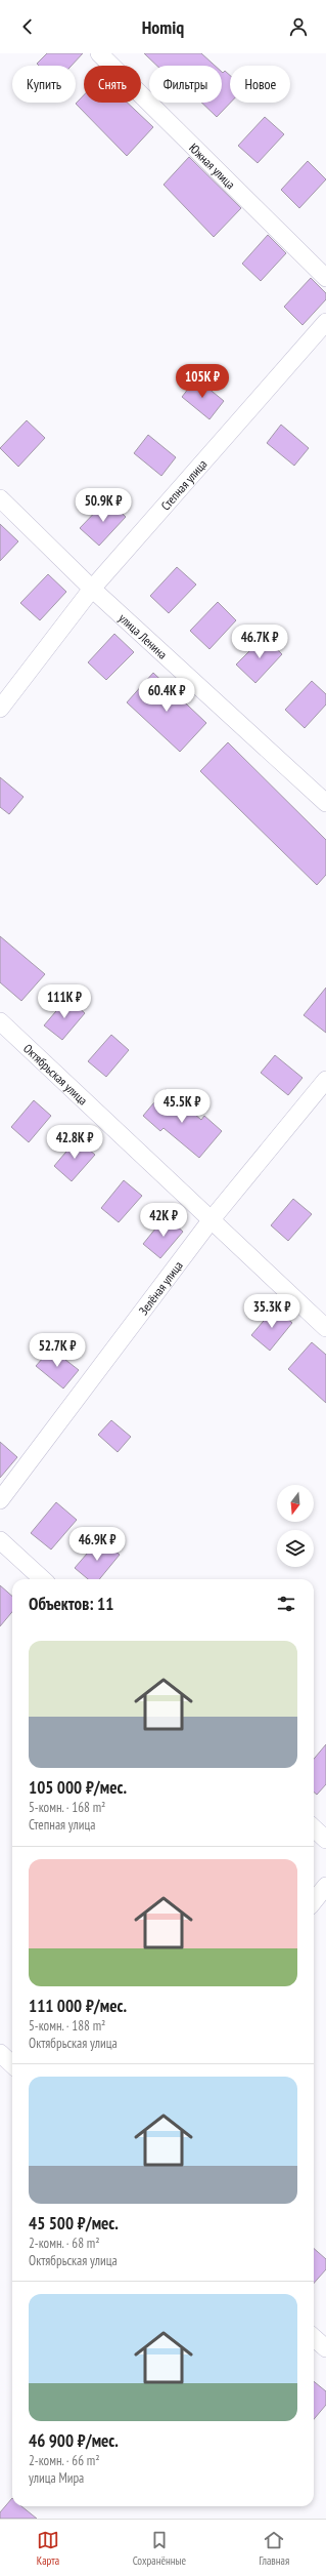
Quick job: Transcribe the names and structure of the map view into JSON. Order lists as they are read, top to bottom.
{
  "streets": {
    "street": [
      "Южная улица",
      "Степная улица",
      "улица Ленина",
      "Октябрьская улица",
      "Зелёная улица"
    ]
  },
  "crossings": [
    ["Степная улица", "улица Ленина"],
    ["Октябрьская улица", "Зелёная улица"]
  ],
  "north": "bottom",
  "page": {
    "header": "Homiq",
    "chip": [
      "Купить",
      "Снять",
      "Фильтры",
      "Новое"
    ],
    "price": [
      "105K ₽",
      "50.9K ₽",
      "46.7K ₽",
      "60.4K ₽",
      "111K ₽",
      "45.5K ₽",
      "42.8K ₽",
      "42K ₽",
      "35.3K ₽",
      "52.7K ₽",
      "46.9K ₽"
    ],
    "heading": "Объектов: 11",
    "list": [
      {
        "name": "105 000 ₽/мес.",
        "note": "5-комн. · 168 m² · Степная улица"
      },
      {
        "name": "111 000 ₽/мес.",
        "note": "5-комн. · 188 m² · Октябрьская улица"
      },
      {
        "name": "45 500 ₽/мес.",
        "note": "2-комн. · 68 m² · Октябрьская улица"
      },
      {
        "name": "46 900 ₽/мес.",
        "note": "2-комн. · 66 m² · улица Мира"
      }
    ],
    "tabs": ["Карта", "Сохранённые", "Главная"]
  }
}
